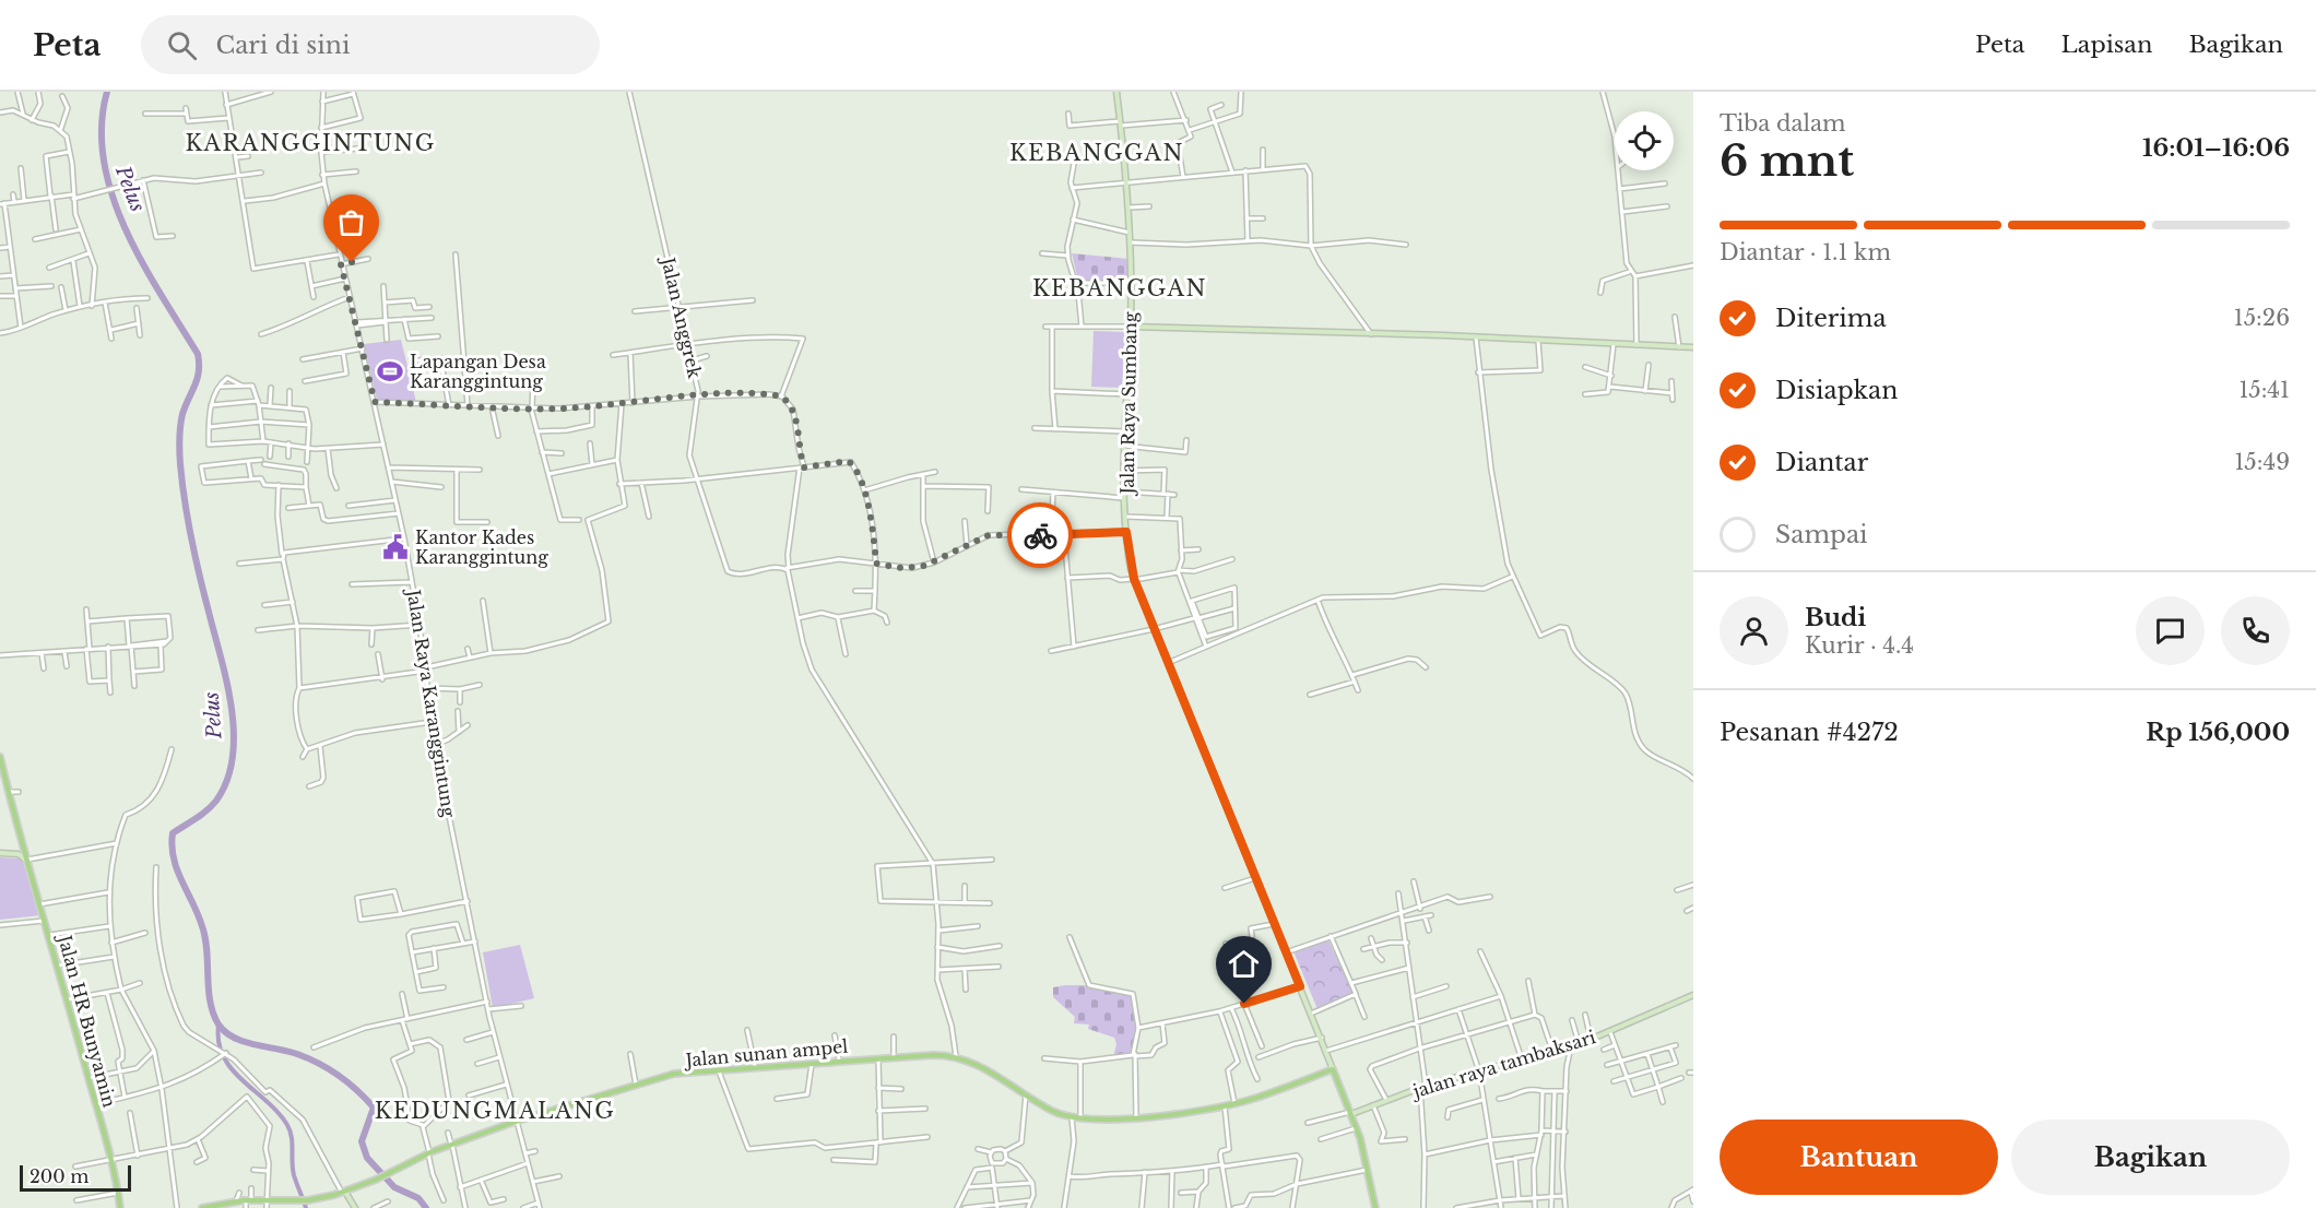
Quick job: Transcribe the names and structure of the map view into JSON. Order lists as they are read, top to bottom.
{
  "streets": {
    "main road": ["Jalan HR Bunyamin", "Jalan sunan ampel"],
    "street": [
      "Jalan Anggrek",
      "Jalan Raya Sumbang",
      "Jalan Raya Karanggintung",
      "jalan raya tambaksari"
    ]
  },
  "crossings": [
    ["Jalan Raya Sumbang", "Jalan sunan ampel"],
    ["Jalan Raya Karanggintung", "Jalan sunan ampel"]
  ],
  "districts": [
    "KARANGGINTUNG",
    "KEBANGGAN",
    "KEBANGGAN",
    "KEDUNGMALANG"
  ],
  "water": ["Pelus"],
  "places": {
    "sports": ["Lapangan Desa Karanggintung"],
    "public building": ["Kantor Kades Karanggintung"]
  },
  "scale_bar": "200 m",
  "page": {
    "header": "Peta",
    "search": "Cari di sini",
    "nav": ["Peta", "Lapisan", "Bagikan"],
    "heading": ["6 mnt", "Tiba dalam", "16:01–16:06"],
    "panel": [
      "Budi",
      "Kurir · 4.4",
      "Pesanan #4272",
      "Rp 156,000"
    ],
    "bar": "Diantar · 1.1 km",
    "list": [
      ["Diterima", "15:26"],
      ["Disiapkan", "15:41"],
      ["Diantar", "15:49"],
      "Sampai"
    ],
    "buttons": ["Bantuan", "Bagikan"],
    "scale": "200 m"
  }
}
